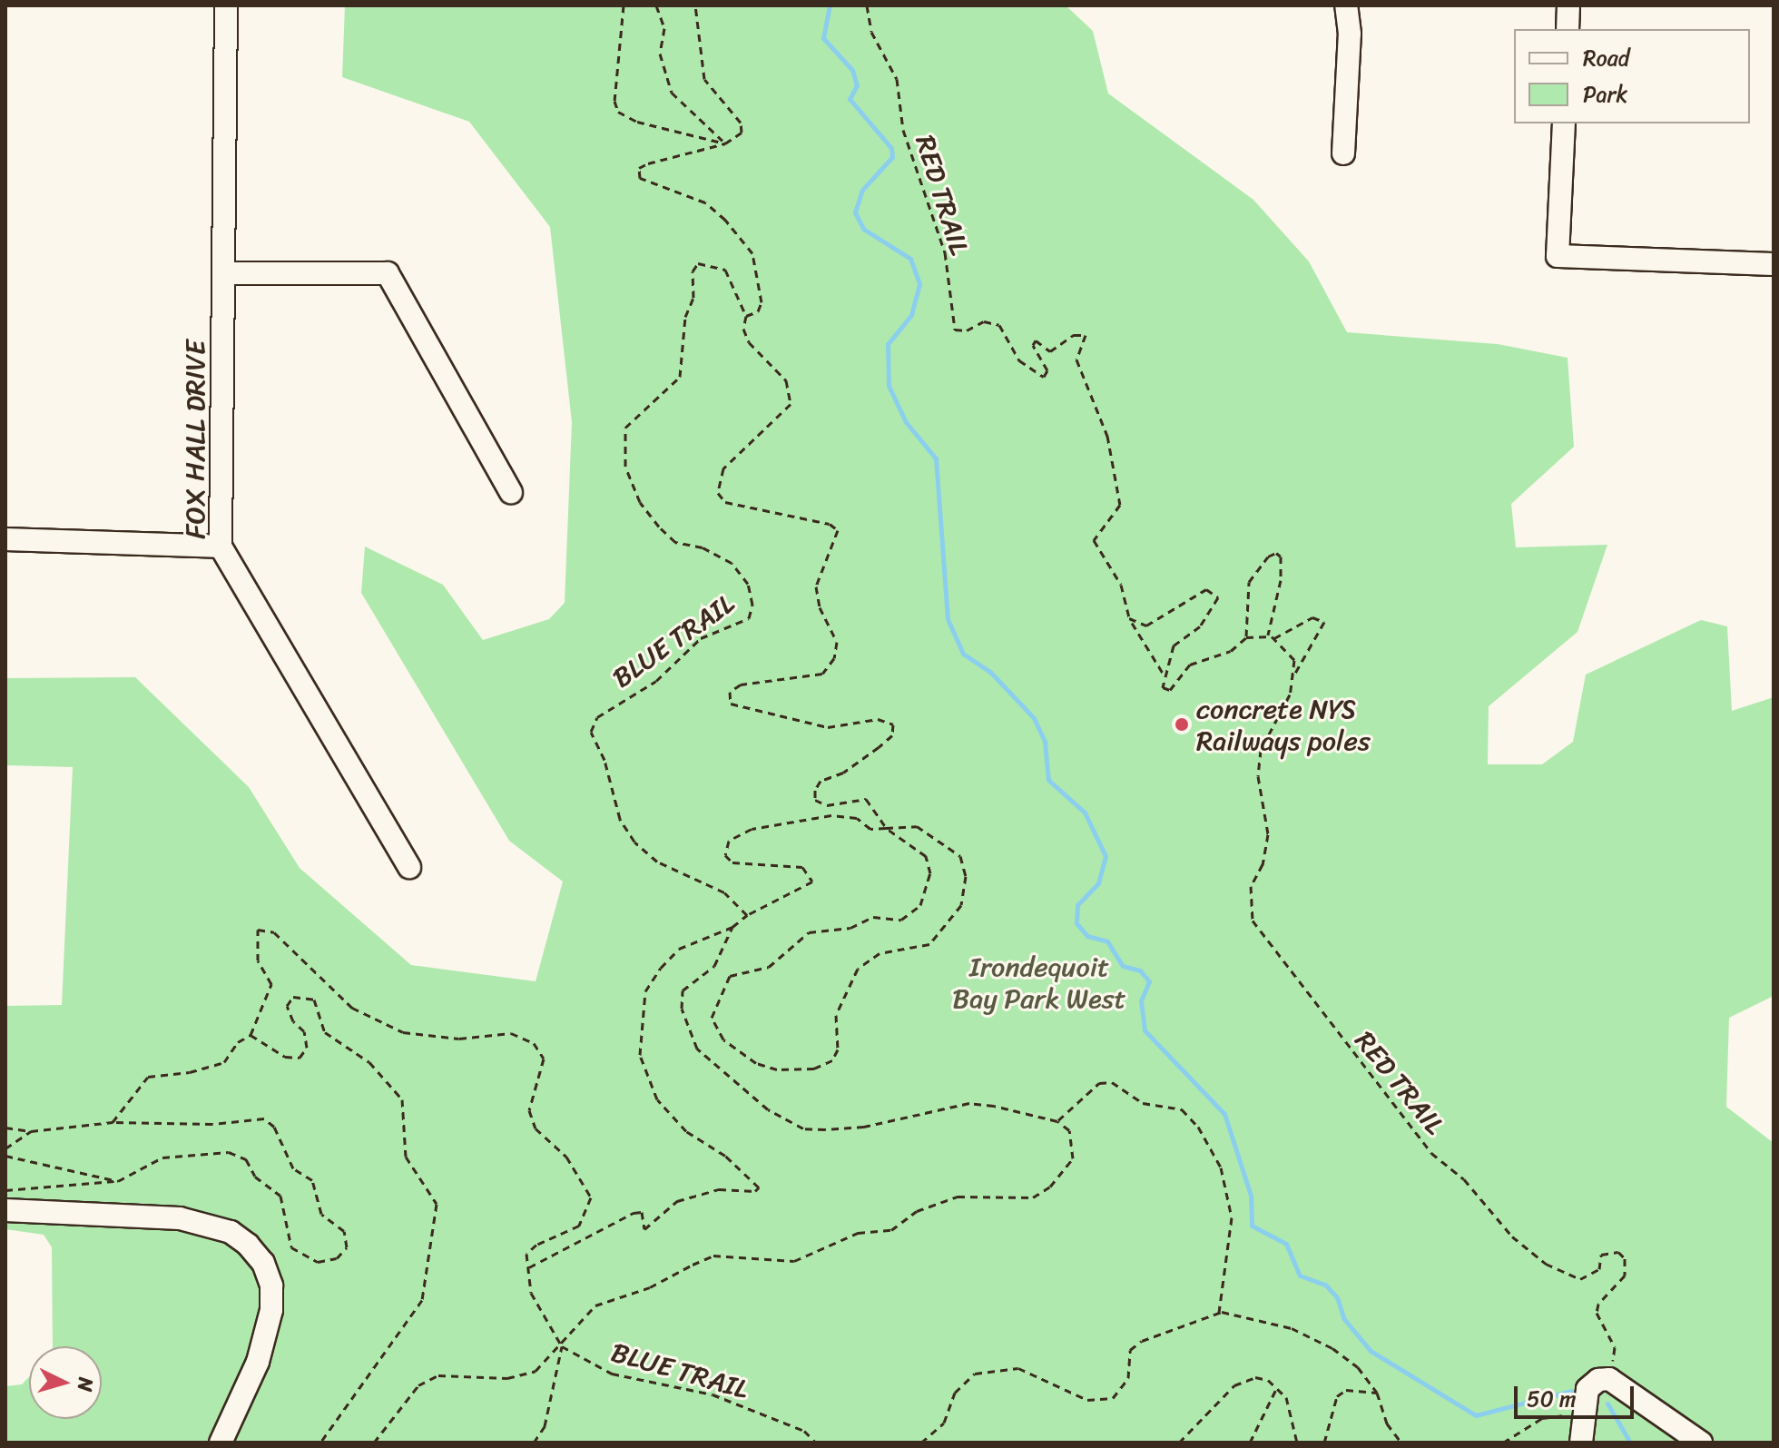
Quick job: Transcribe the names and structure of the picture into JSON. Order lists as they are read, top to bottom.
{
  "streets": {
    "street": ["FOX HALL DRIVE"],
    "path": ["RED TRAIL", "BLUE TRAIL"]
  },
  "parks": ["Irondequoit Bay Park West"],
  "places": ["concrete NYS Railways poles"],
  "legend": ["Road", "Park"],
  "scale_bar": "50 m",
  "north": "right"
}
